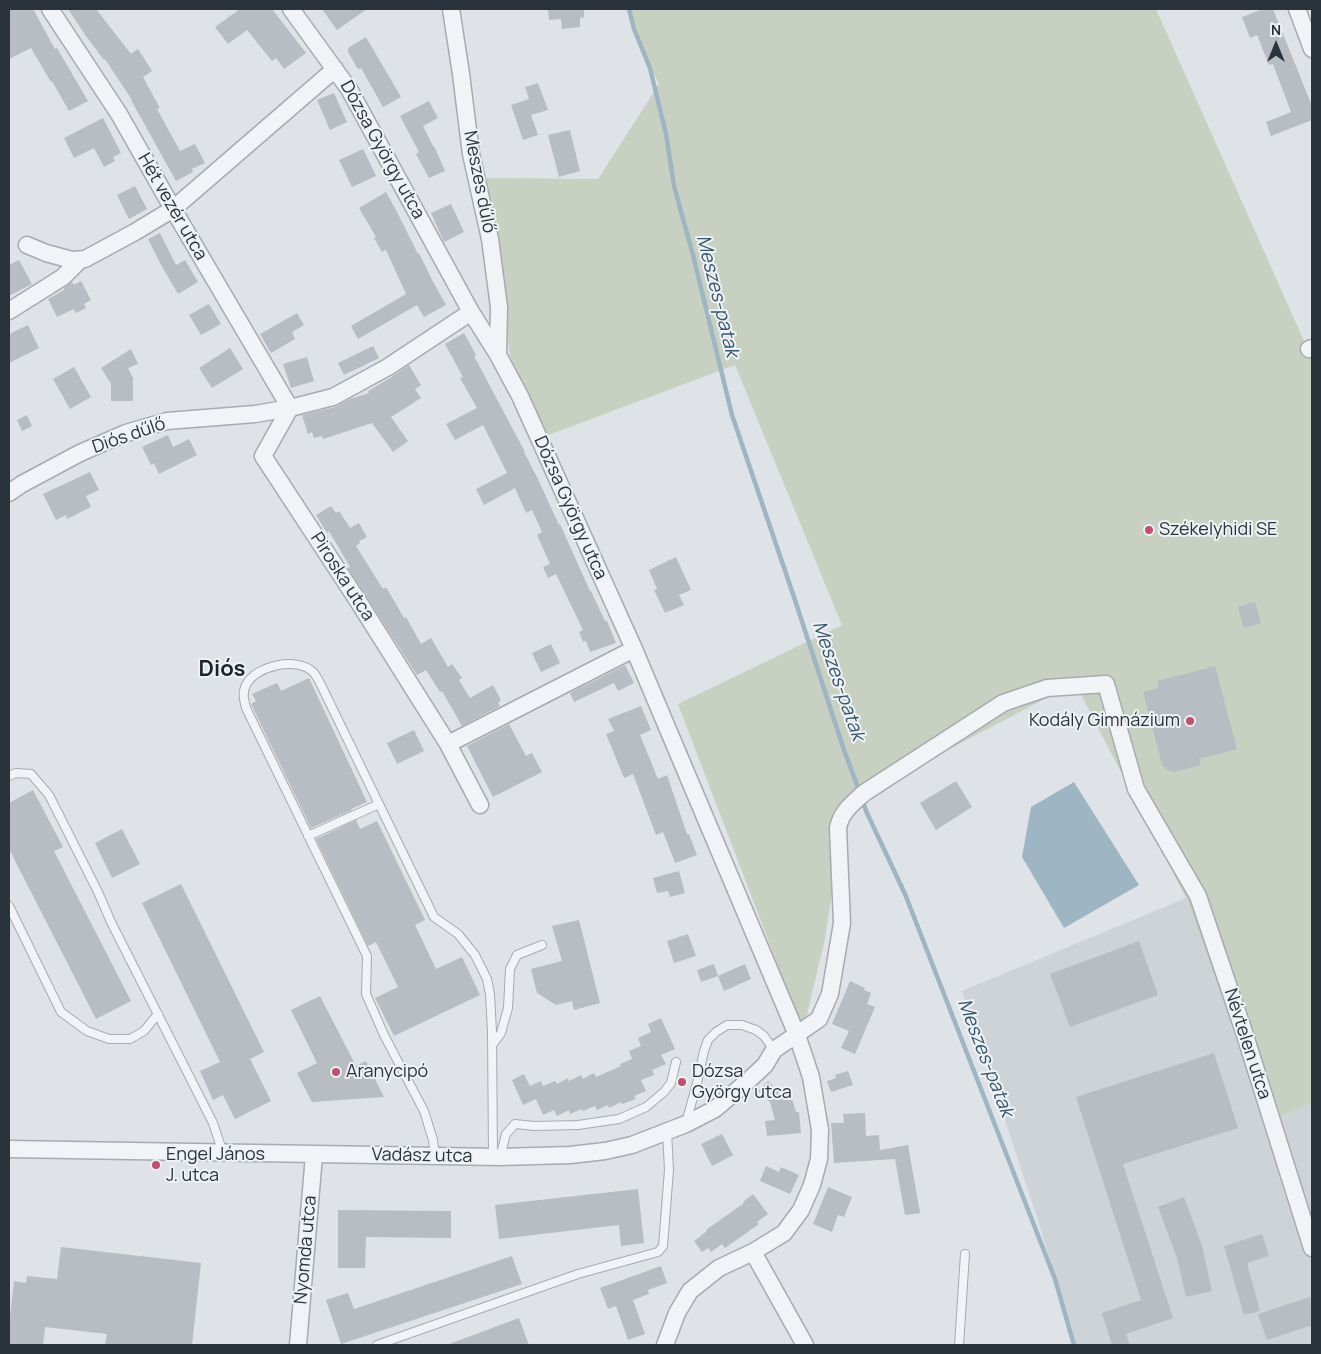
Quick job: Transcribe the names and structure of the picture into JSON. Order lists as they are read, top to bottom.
{
  "streets": {
    "street": [
      "Dózsa György utca",
      "Meszes dűlő",
      "Hét vezér utca",
      "Diós dűlő",
      "Piroska utca",
      "Névtelen utca",
      "Vadász utca",
      "Nyomda utca"
    ]
  },
  "crossings": [
    ["Dózsa György utca", "Meszes dűlő"],
    ["Dózsa György utca", "Vadász utca"],
    ["Hét vezér utca", "Diós dűlő"],
    ["Hét vezér utca", "Piroska utca"],
    ["Diós dűlő", "Piroska utca"],
    ["Névtelen utca", "Vadász utca"],
    ["Vadász utca", "Nyomda utca"]
  ],
  "districts": ["Diós"],
  "water": ["Meszes-patak"],
  "places": [
    "Székelyhidi SE",
    "Kodály Gimnázium",
    "Aranycipó",
    "Dózsa György utca",
    "Engel János J. utca"
  ],
  "north": "top"
}
